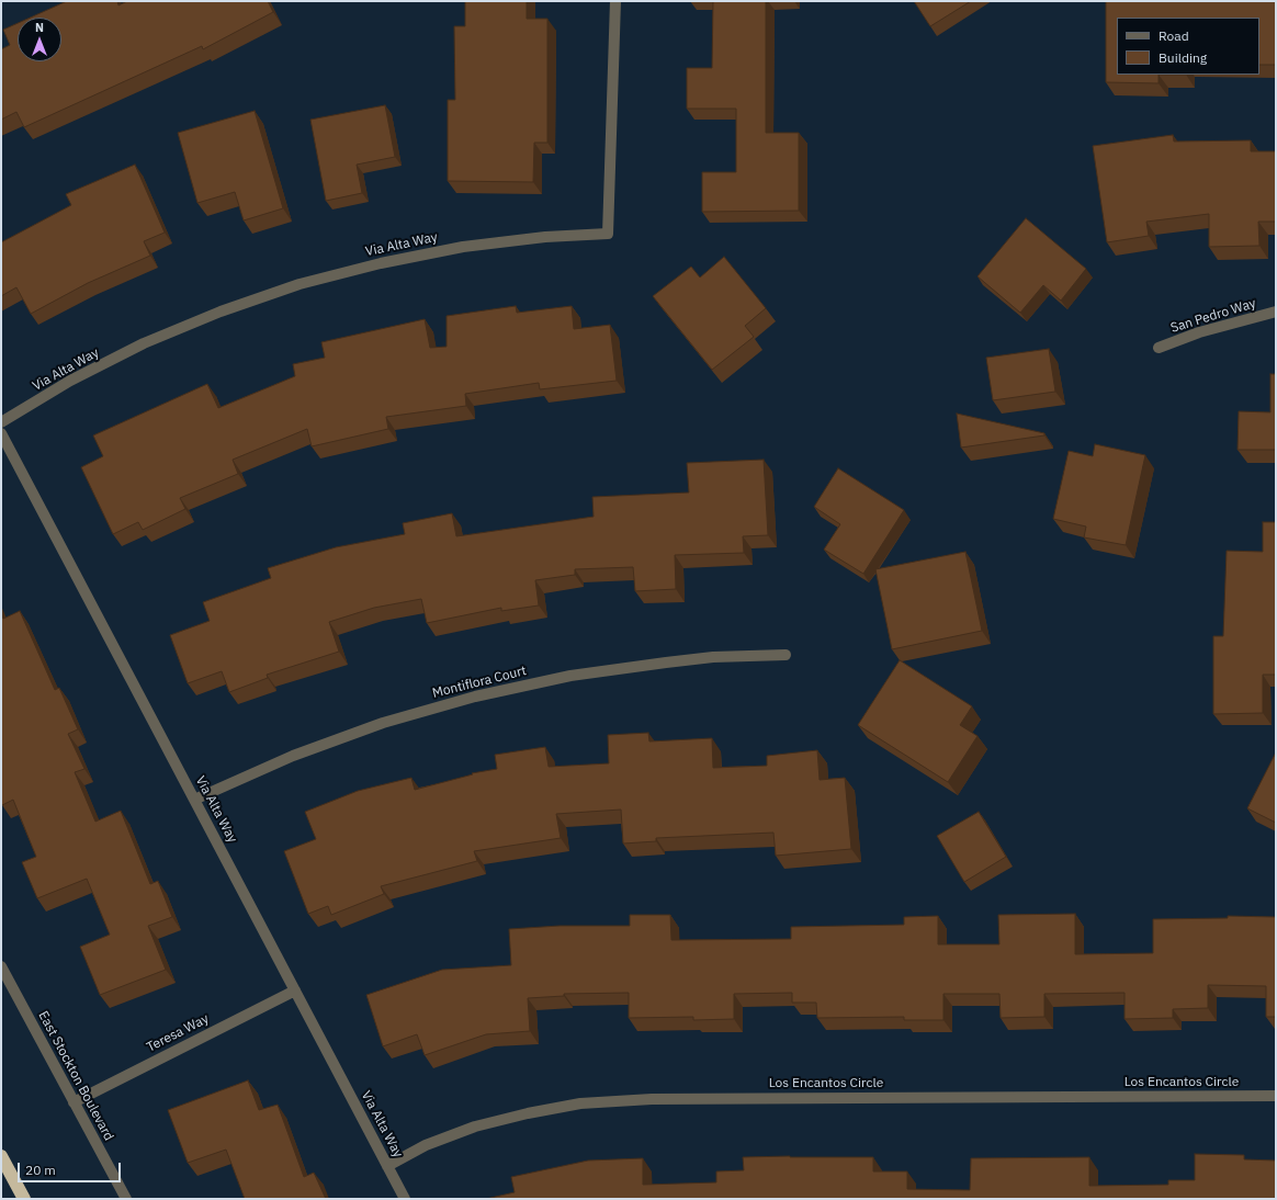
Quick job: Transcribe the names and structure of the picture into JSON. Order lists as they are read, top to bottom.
{
  "streets": {
    "street": [
      "Via Alta Way",
      "San Pedro Way",
      "Montiflora Court",
      "Teresa Way",
      "East Stockton Boulevard",
      "Los Encantos Circle"
    ]
  },
  "crossings": [
    ["Via Alta Way", "Montiflora Court"],
    ["Via Alta Way", "Teresa Way"],
    ["Via Alta Way", "Los Encantos Circle"],
    ["Teresa Way", "East Stockton Boulevard"]
  ],
  "legend": ["Road", "Building"],
  "scale_bar": "20 m",
  "north": "top"
}
